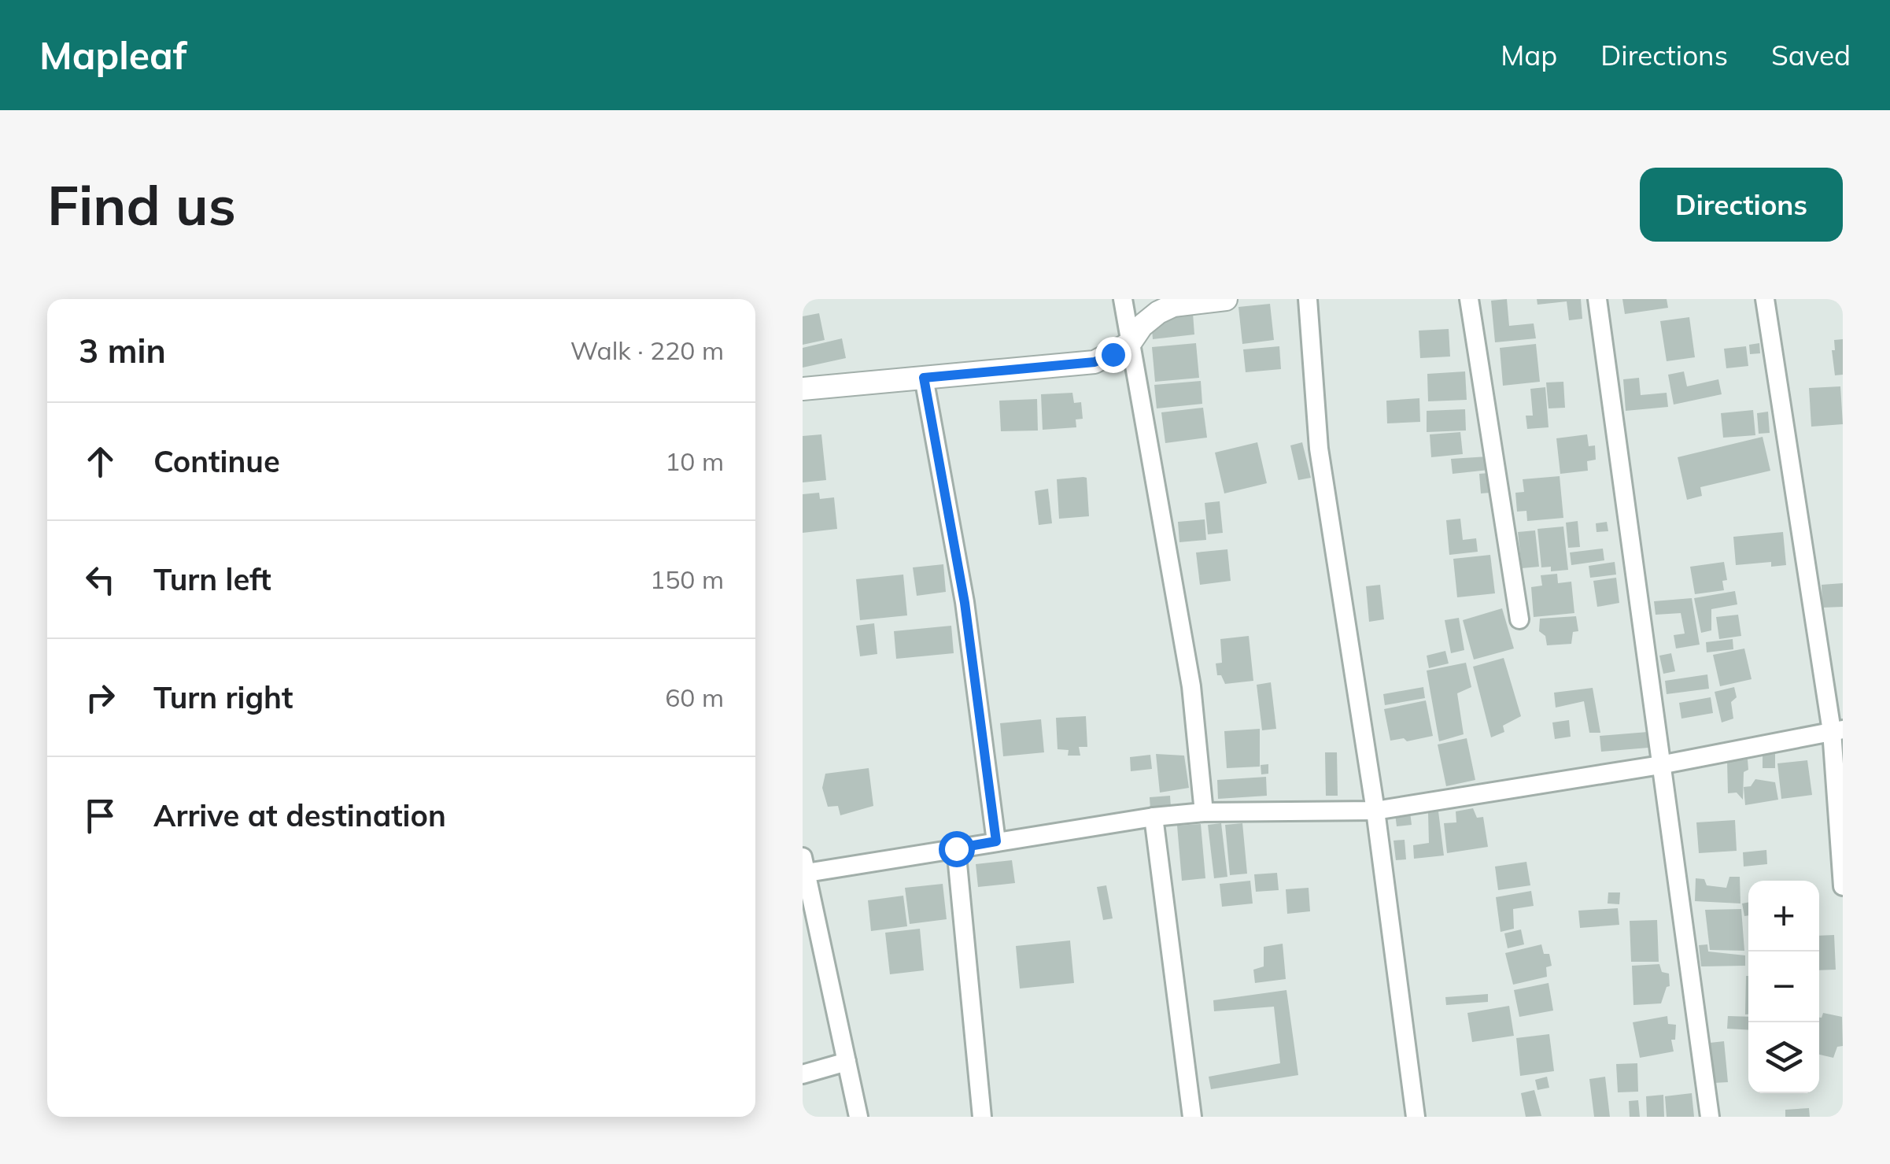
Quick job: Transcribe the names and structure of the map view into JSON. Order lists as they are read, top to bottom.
{
  "page": {
    "header": "Mapleaf",
    "nav": ["Map", "Directions", "Saved"],
    "buttons": "Directions",
    "title": "Find us",
    "heading": ["3 min", "Walk · 220 m"],
    "list": [
      ["Continue", "10 m"],
      ["Turn left", "150 m"],
      ["Turn right", "60 m"],
      "Arrive at destination"
    ],
    "map_buttons": ["+", "−"]
  }
}
